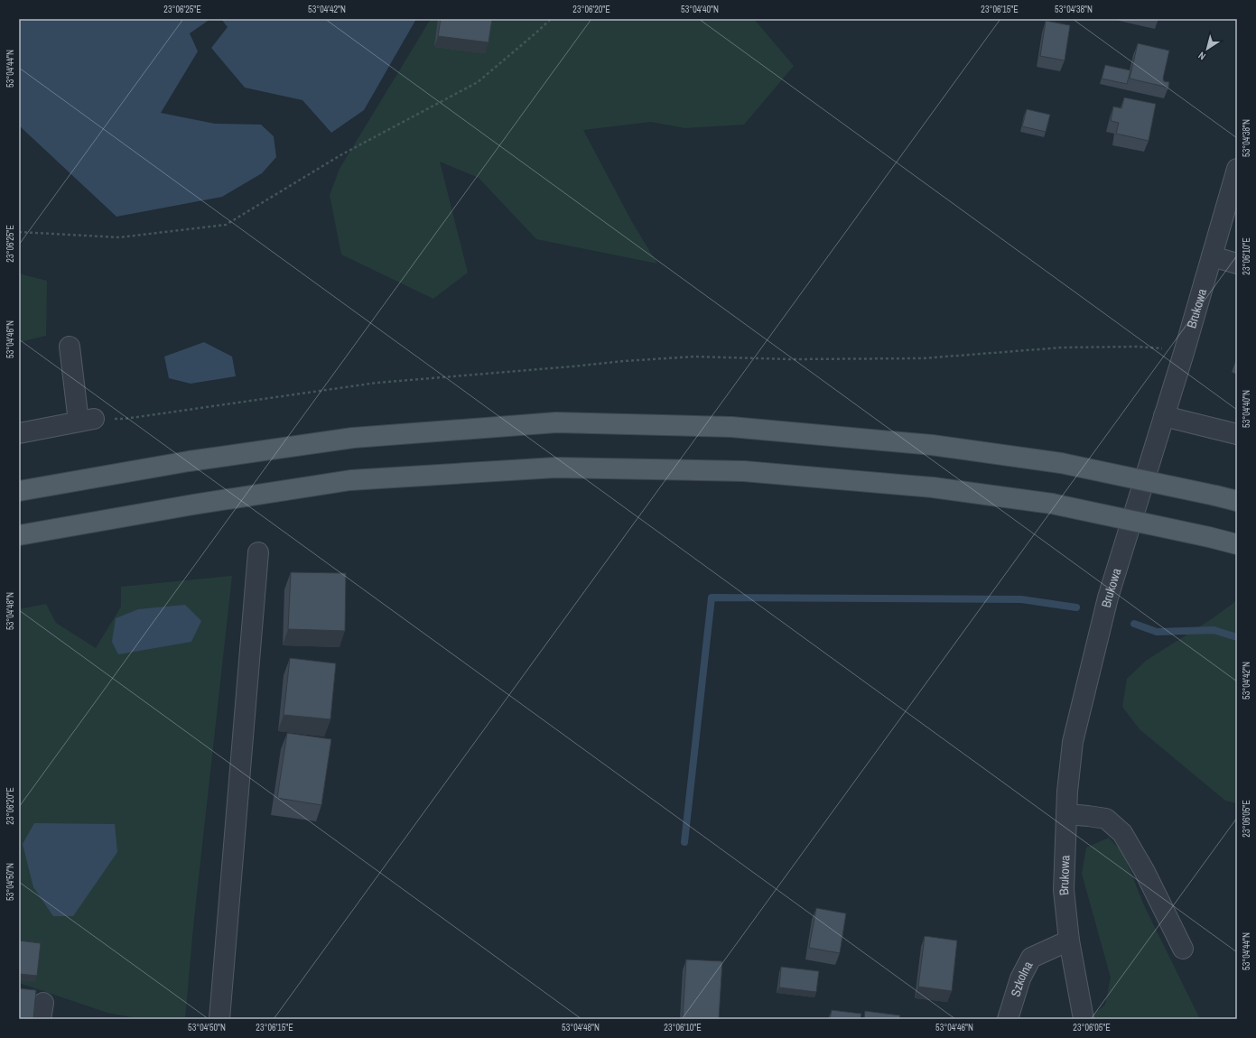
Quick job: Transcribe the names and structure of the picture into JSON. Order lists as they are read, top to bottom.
{
  "streets": {
    "street": ["Brukowa", "Szkolna"]
  },
  "crossings": [
    ["Brukowa", "Szkolna"]
  ],
  "north": "bottom left",
  "coordinates": [
    "23°06'25\"E",
    "53°04'42\"N",
    "23°06'20\"E",
    "53°04'40\"N",
    "23°06'15\"E",
    "53°04'38\"N",
    "53°04'44\"N",
    "23°06'10\"E",
    "53°04'46\"N",
    "53°04'48\"N",
    "23°06'05\"E",
    "53°04'50\"N"
  ]
}
